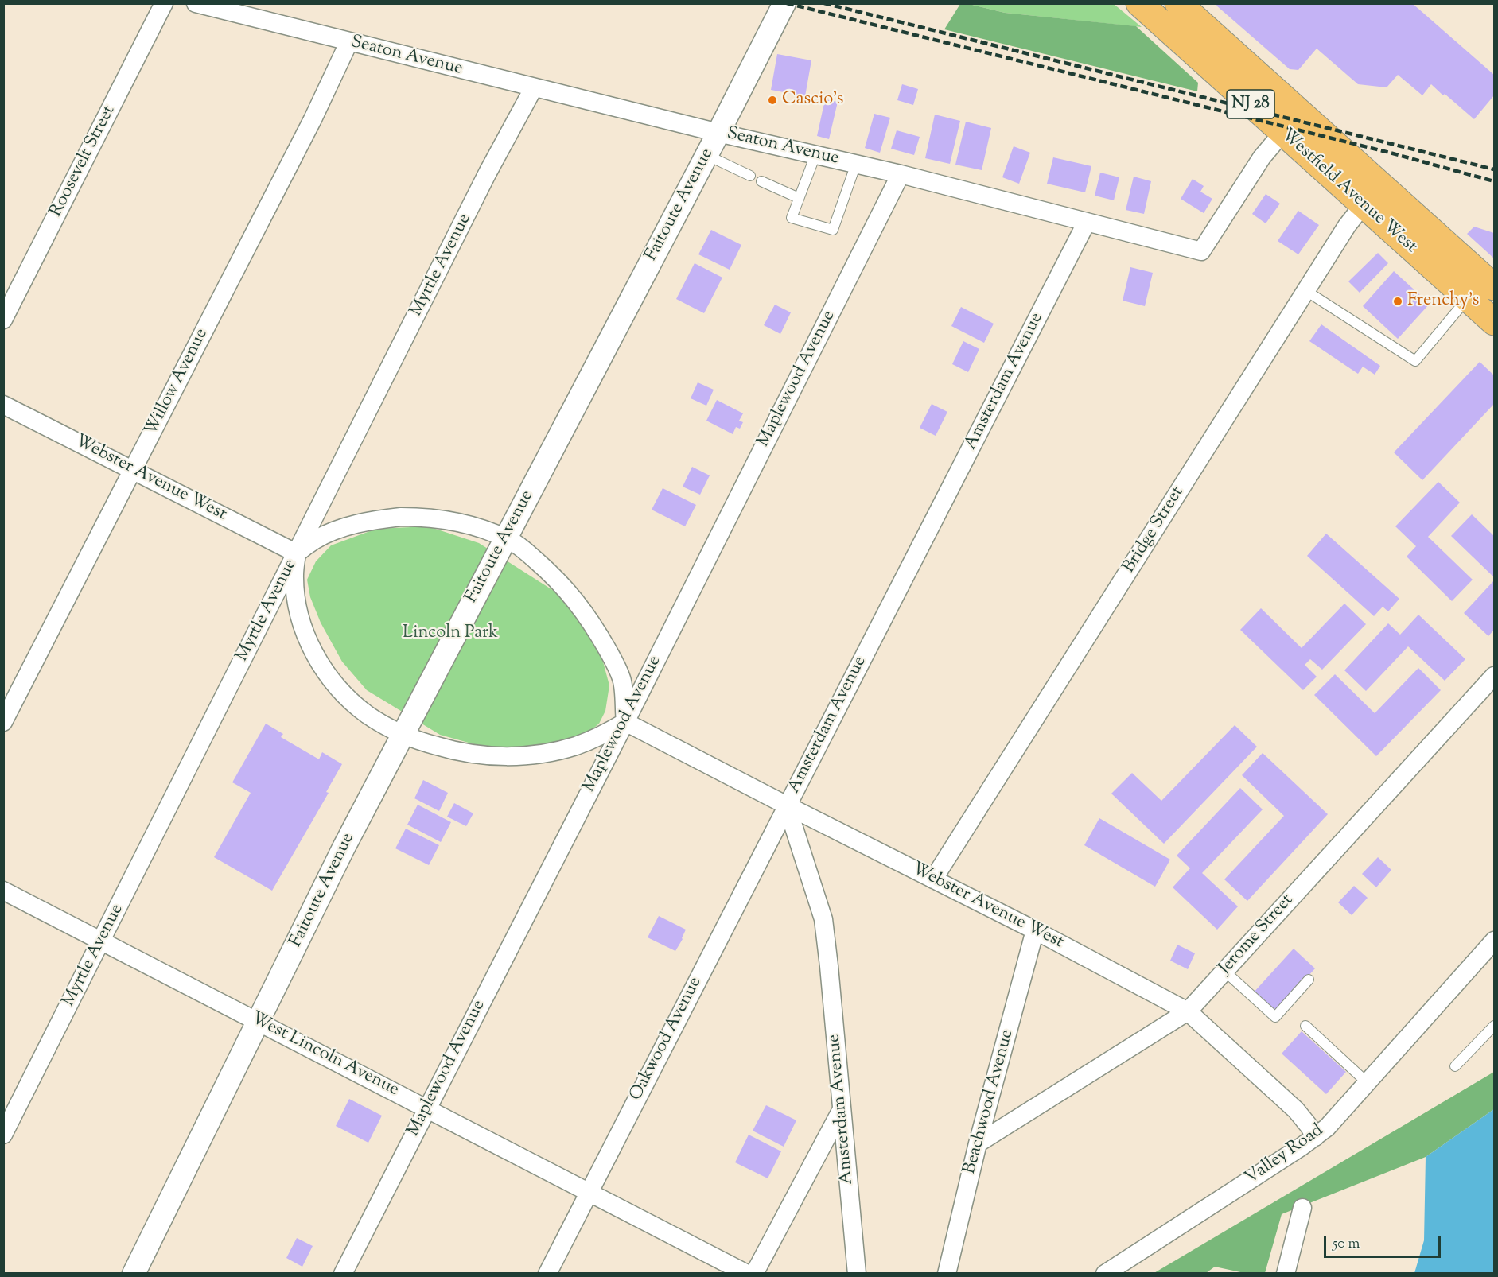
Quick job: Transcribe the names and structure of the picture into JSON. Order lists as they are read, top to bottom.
{
  "streets": {
    "main road": ["NJ 28", "Westfield Avenue West"],
    "street": [
      "Seaton Avenue",
      "Roosevelt Street",
      "Faitoute Avenue",
      "Myrtle Avenue",
      "Maplewood Avenue",
      "Amsterdam Avenue",
      "Willow Avenue",
      "Webster Avenue West",
      "Bridge Street",
      "Jerome Street",
      "Oakwood Avenue",
      "West Lincoln Avenue",
      "Beachwood Avenue",
      "Valley Road"
    ]
  },
  "crossings": [
    ["Seaton Avenue", "Westfield Avenue West"],
    ["Seaton Avenue", "Faitoute Avenue"],
    ["Seaton Avenue", "Myrtle Avenue"],
    ["Seaton Avenue", "Maplewood Avenue"],
    ["Seaton Avenue", "Amsterdam Avenue"],
    ["Seaton Avenue", "Willow Avenue"],
    ["Westfield Avenue West", "Bridge Street"],
    ["Faitoute Avenue", "West Lincoln Avenue"],
    ["Myrtle Avenue", "Webster Avenue West"],
    ["Myrtle Avenue", "West Lincoln Avenue"],
    ["Maplewood Avenue", "Webster Avenue West"],
    ["Maplewood Avenue", "West Lincoln Avenue"],
    ["Amsterdam Avenue", "Webster Avenue West"],
    ["Amsterdam Avenue", "Oakwood Avenue"],
    ["Willow Avenue", "Webster Avenue West"],
    ["Webster Avenue West", "Bridge Street"],
    ["Webster Avenue West", "Jerome Street"],
    ["Webster Avenue West", "Oakwood Avenue"],
    ["Webster Avenue West", "Beachwood Avenue"],
    ["Webster Avenue West", "Valley Road"],
    ["Jerome Street", "Beachwood Avenue"],
    ["Oakwood Avenue", "West Lincoln Avenue"]
  ],
  "parks": ["Lincoln Park"],
  "places": ["Cascio's", "Frenchy's"],
  "scale_bar": "50 m"
}
